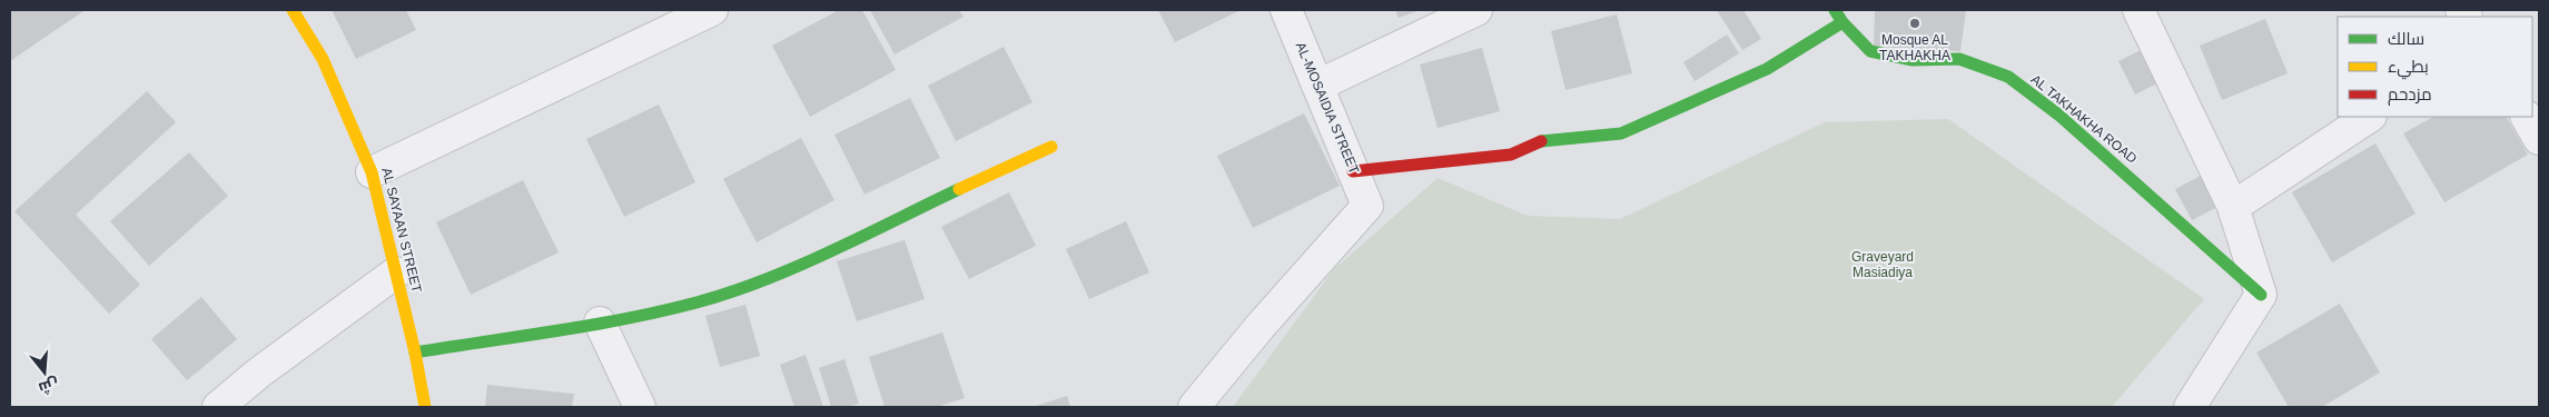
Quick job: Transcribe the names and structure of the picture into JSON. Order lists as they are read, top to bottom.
{
  "streets": {
    "street": ["AL-MOSAIDIA STREET", "AL TAKHAKHA ROAD", "AL SAYAAN STREET"]
  },
  "parks": ["Graveyard Masiadiya"],
  "places": ["Mosque AL TAKHAKHA"],
  "legend": ["سالك", "بطيء", "مزدحم"],
  "north": "bottom"
}
